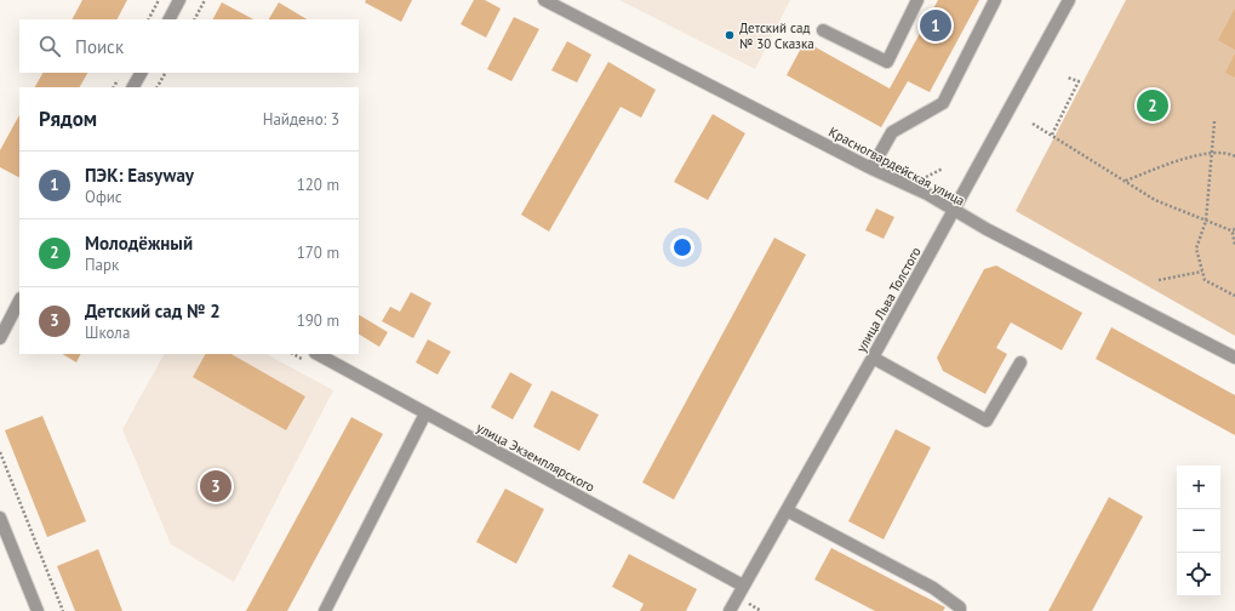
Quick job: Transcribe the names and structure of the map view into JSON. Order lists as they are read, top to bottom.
{
  "streets": {
    "street": ["Красногвардейская улица", "улица Льва Толстого", "улица Экземплярского"]
  },
  "crossings": [
    ["Красногвардейская улица", "улица Льва Толстого"],
    ["улица Льва Толстого", "улица Экземплярского"]
  ],
  "places": ["Детский сад № 30 Сказка"],
  "page": {
    "pins": ["1", "2", "3"],
    "search": "Поиск",
    "heading": ["Рядом", "Найдено: 3"],
    "list": [
      {
        "mark": "1",
        "name": "ПЭК: Easyway",
        "note": "Офис",
        "value": "120 m"
      },
      {
        "mark": "2",
        "name": "Молодёжный",
        "note": "Парк",
        "value": "170 m"
      },
      {
        "mark": "3",
        "name": "Детский сад № 2",
        "note": "Школа",
        "value": "190 m"
      }
    ],
    "map_buttons": ["+", "−"]
  }
}
